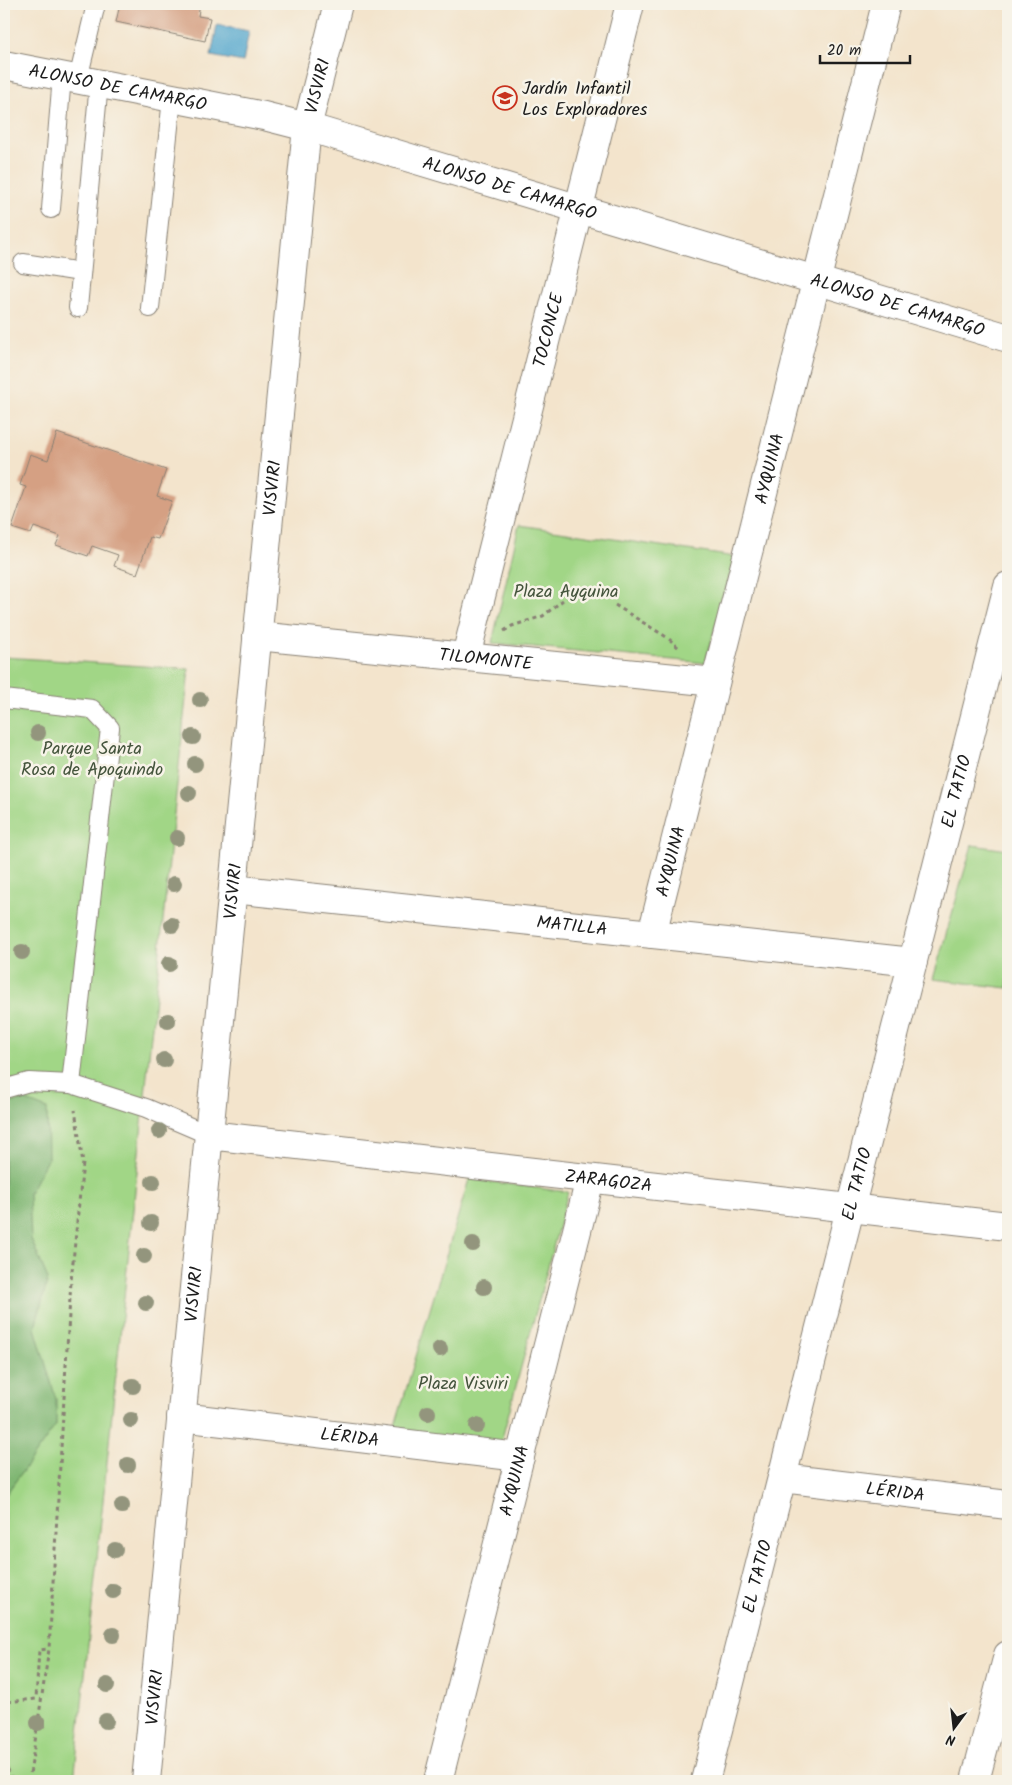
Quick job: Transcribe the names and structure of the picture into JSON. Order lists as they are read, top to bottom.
{
  "streets": {
    "street": [
      "VISVIRI",
      "ALONSO DE CAMARGO",
      "TOCONCE",
      "AYQUINA",
      "TILOMONTE",
      "EL TATIO",
      "MATILLA",
      "ZARAGOZA",
      "LÉRIDA"
    ]
  },
  "crossings": [
    ["VISVIRI", "ALONSO DE CAMARGO"],
    ["VISVIRI", "TILOMONTE"],
    ["VISVIRI", "MATILLA"],
    ["VISVIRI", "ZARAGOZA"],
    ["VISVIRI", "LÉRIDA"],
    ["ALONSO DE CAMARGO", "TOCONCE"],
    ["ALONSO DE CAMARGO", "AYQUINA"],
    ["TOCONCE", "TILOMONTE"],
    ["AYQUINA", "TILOMONTE"],
    ["AYQUINA", "MATILLA"],
    ["AYQUINA", "ZARAGOZA"],
    ["AYQUINA", "LÉRIDA"],
    ["EL TATIO", "MATILLA"],
    ["EL TATIO", "ZARAGOZA"],
    ["EL TATIO", "LÉRIDA"]
  ],
  "parks": ["Plaza Ayquina", "Parque Santa Rosa de Apoquindo", "Plaza Visviri"],
  "places": {
    "school or university": ["Jardín Infantil Los Exploradores"]
  },
  "scale_bar": "20 m",
  "north": "bottom"
}
